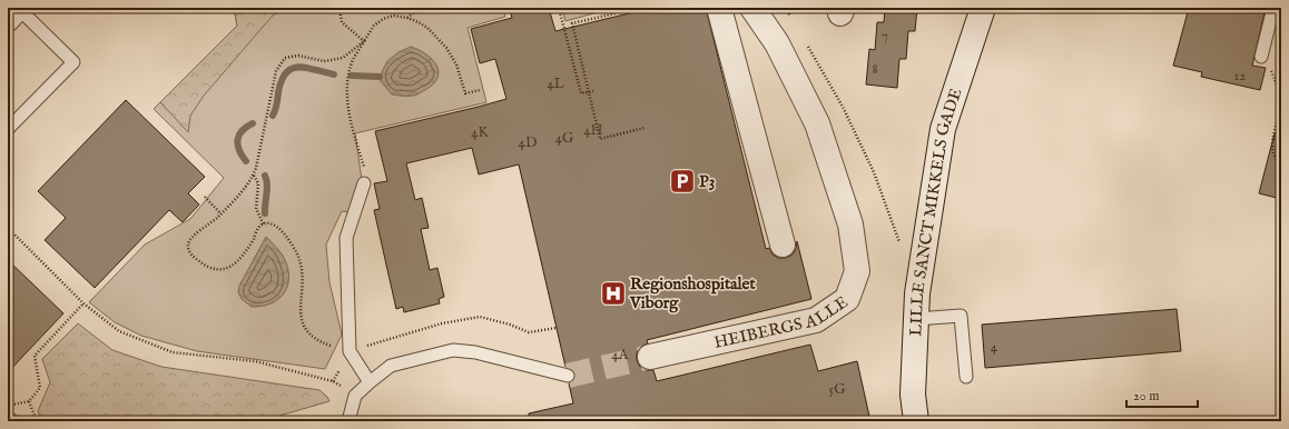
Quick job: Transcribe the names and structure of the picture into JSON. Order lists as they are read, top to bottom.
{
  "streets": {
    "street": ["LILLE SANCT MIKKELS GADE", "HEIBERGS ALLE"]
  },
  "places": {
    "parking": ["P3"],
    "hospital": ["Regionshospitalet Viborg"]
  },
  "house_numbers": [
    "7",
    "8",
    "12",
    "4L",
    "4H",
    "4K",
    "4G",
    "4D",
    "4",
    "4A",
    "5G"
  ],
  "scale_bar": "20 m"
}
